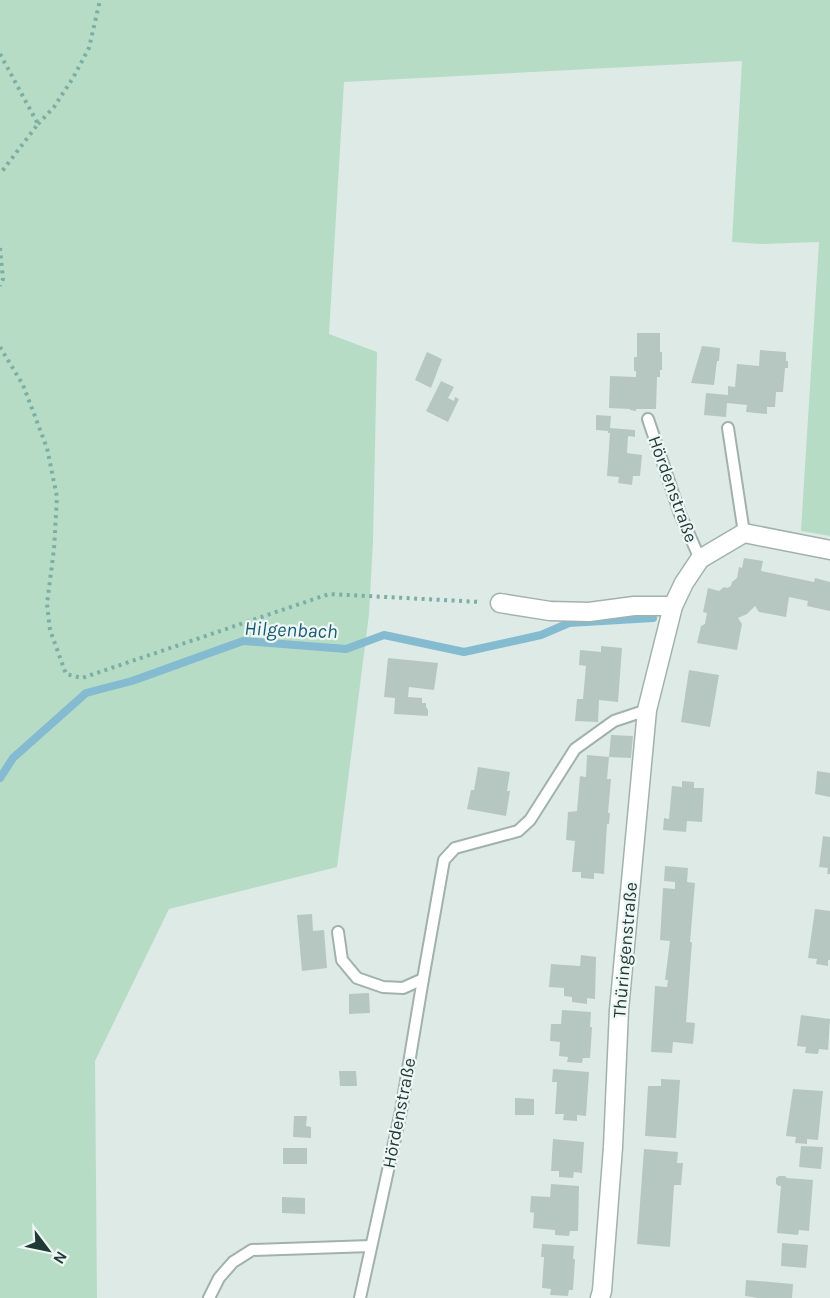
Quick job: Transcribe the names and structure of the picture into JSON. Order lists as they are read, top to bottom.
{
  "streets": {
    "street": ["Hördenstraße", "Thüringenstraße"]
  },
  "crossings": [
    ["Hördenstraße", "Thüringenstraße"]
  ],
  "water": ["Hilgenbach"],
  "north": "bottom right"
}
